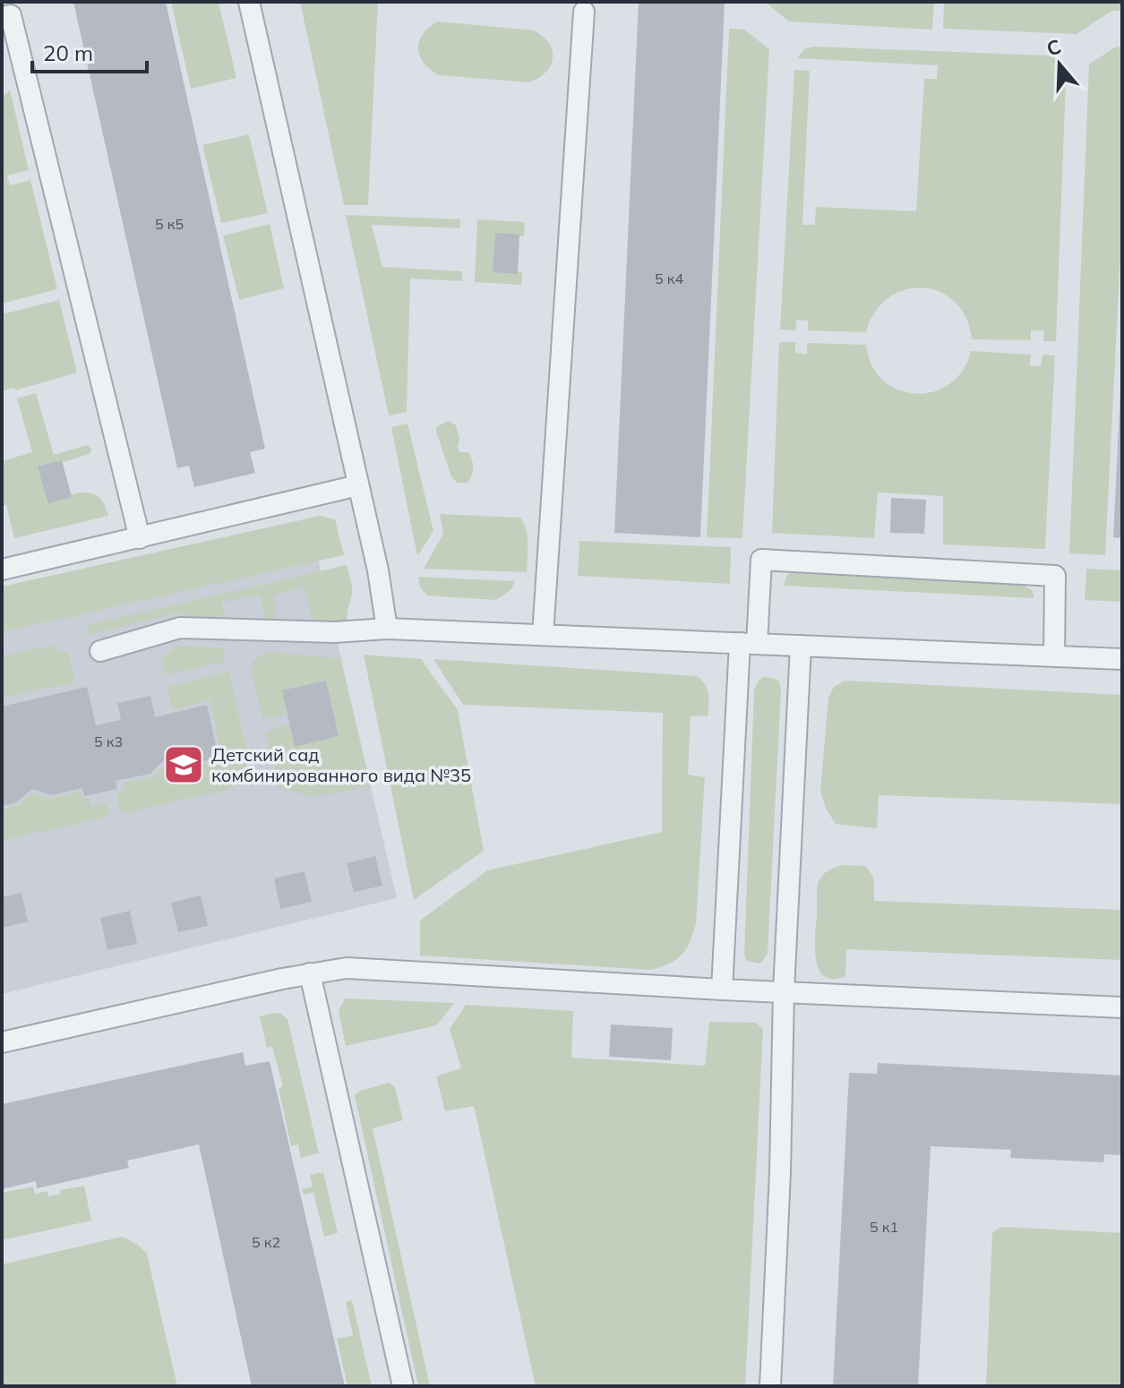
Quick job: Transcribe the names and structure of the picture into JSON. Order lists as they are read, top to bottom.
{
  "places": {
    "school or university": ["Детский сад комбинированного вида №35"]
  },
  "house_numbers": [
    "5 к5",
    "5 к4",
    "5 к3",
    "5 к1",
    "5 к2"
  ],
  "scale_bar": "20 m",
  "north": "top"
}
